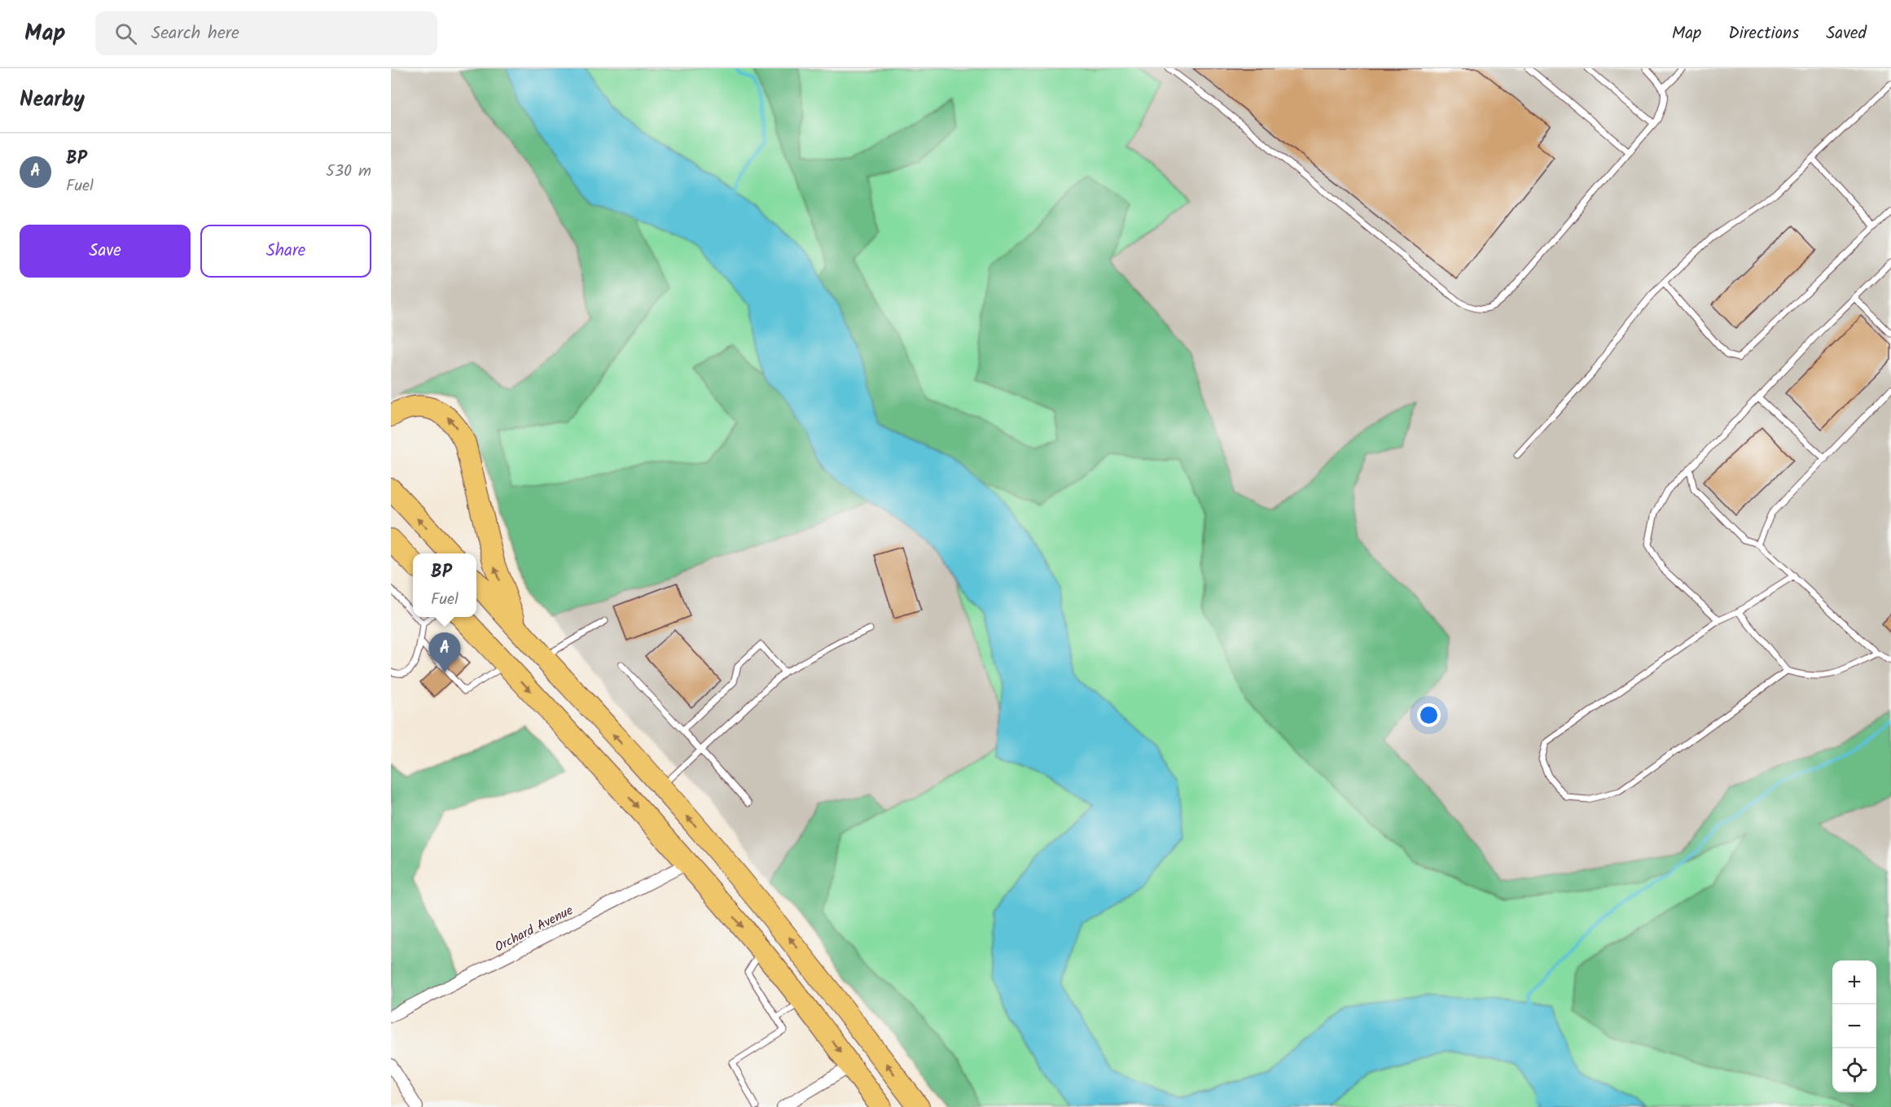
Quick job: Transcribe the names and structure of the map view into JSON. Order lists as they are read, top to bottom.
{
  "streets": {
    "street": ["Orchard Avenue"]
  },
  "page": {
    "header": "Map",
    "search": "Search here",
    "nav": ["Map", "Directions", "Saved"],
    "heading": "Nearby",
    "list": [
      {
        "mark": "A",
        "name": "BP",
        "note": "Fuel",
        "value": "530 m"
      }
    ],
    "buttons": ["Save", "Share"],
    "popup": ["BP", "Fuel"],
    "pins": "A",
    "map_buttons": ["+", "−"]
  }
}
